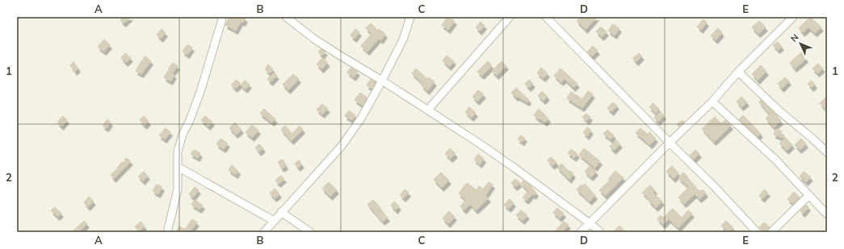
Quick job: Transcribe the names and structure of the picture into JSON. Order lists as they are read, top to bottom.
{
  "north": "top left",
  "grid": {
    "columns": [
      "A",
      "B",
      "C",
      "D",
      "E"
    ],
    "rows": ["1", "2"]
  }
}
